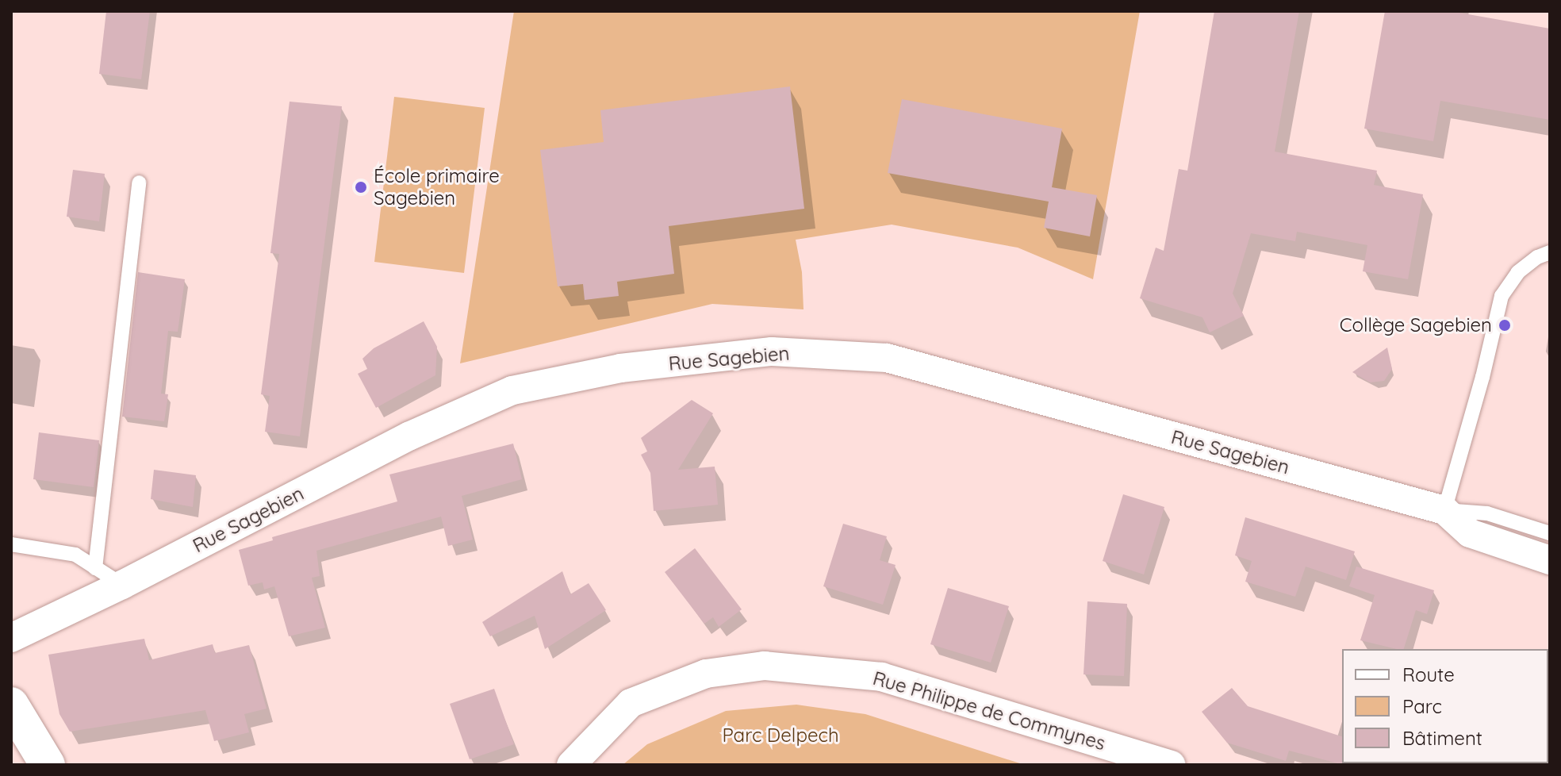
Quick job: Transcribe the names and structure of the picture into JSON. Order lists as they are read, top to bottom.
{
  "streets": {
    "street": ["Rue Sagebien", "Rue Philippe de Commynes"]
  },
  "parks": ["Parc Delpech"],
  "places": ["École primaire Sagebien", "Collège Sagebien"],
  "legend": ["Route", "Parc", "Bâtiment"]
}
